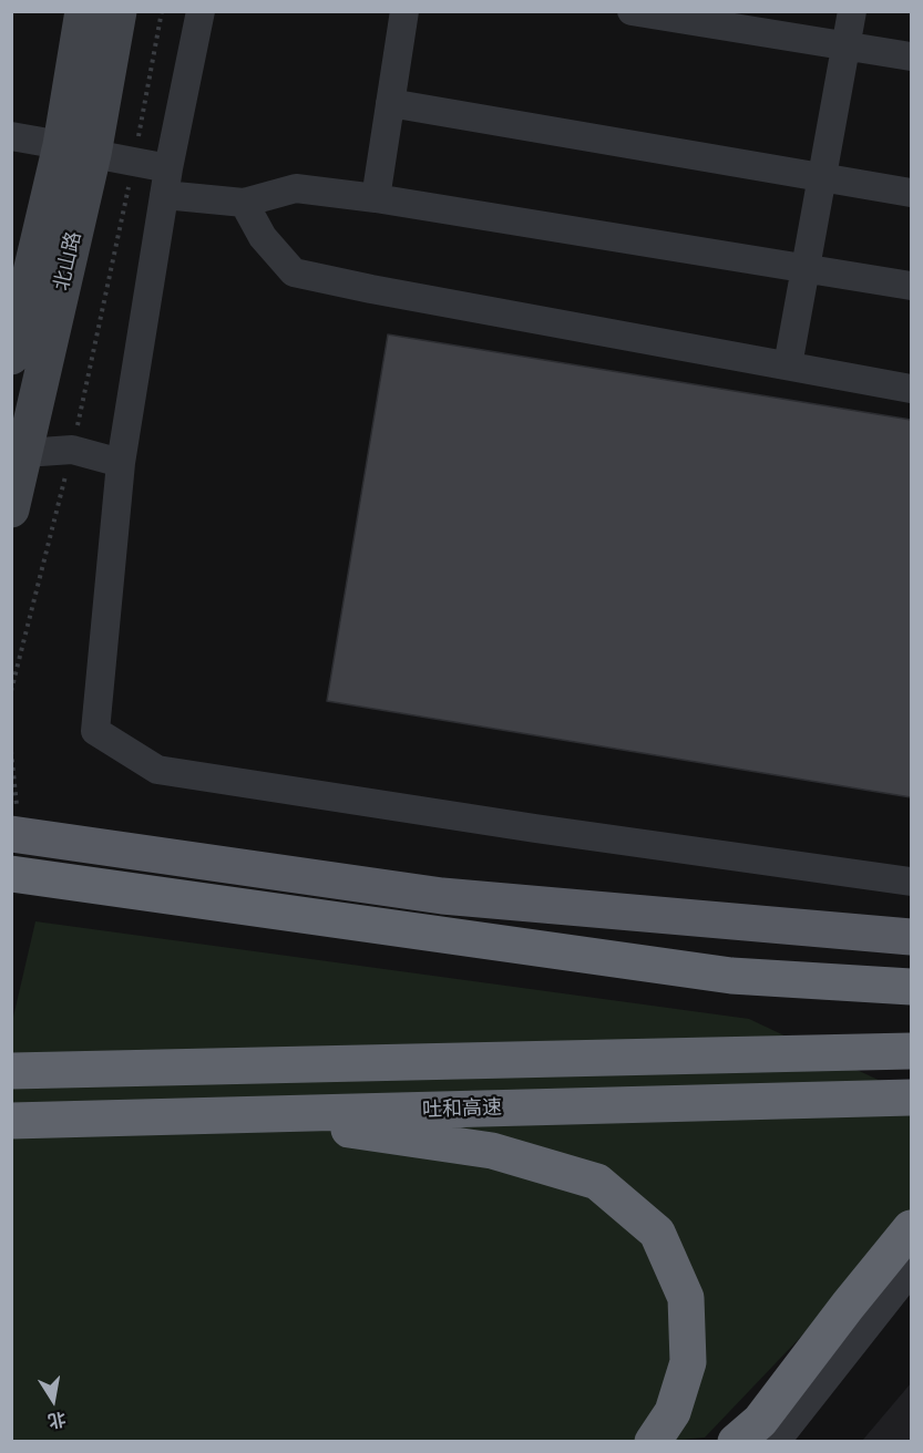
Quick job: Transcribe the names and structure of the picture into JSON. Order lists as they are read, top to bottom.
{
  "streets": {
    "highway": ["吐和高速"],
    "main road": ["北山路"]
  },
  "north": "bottom"
}
